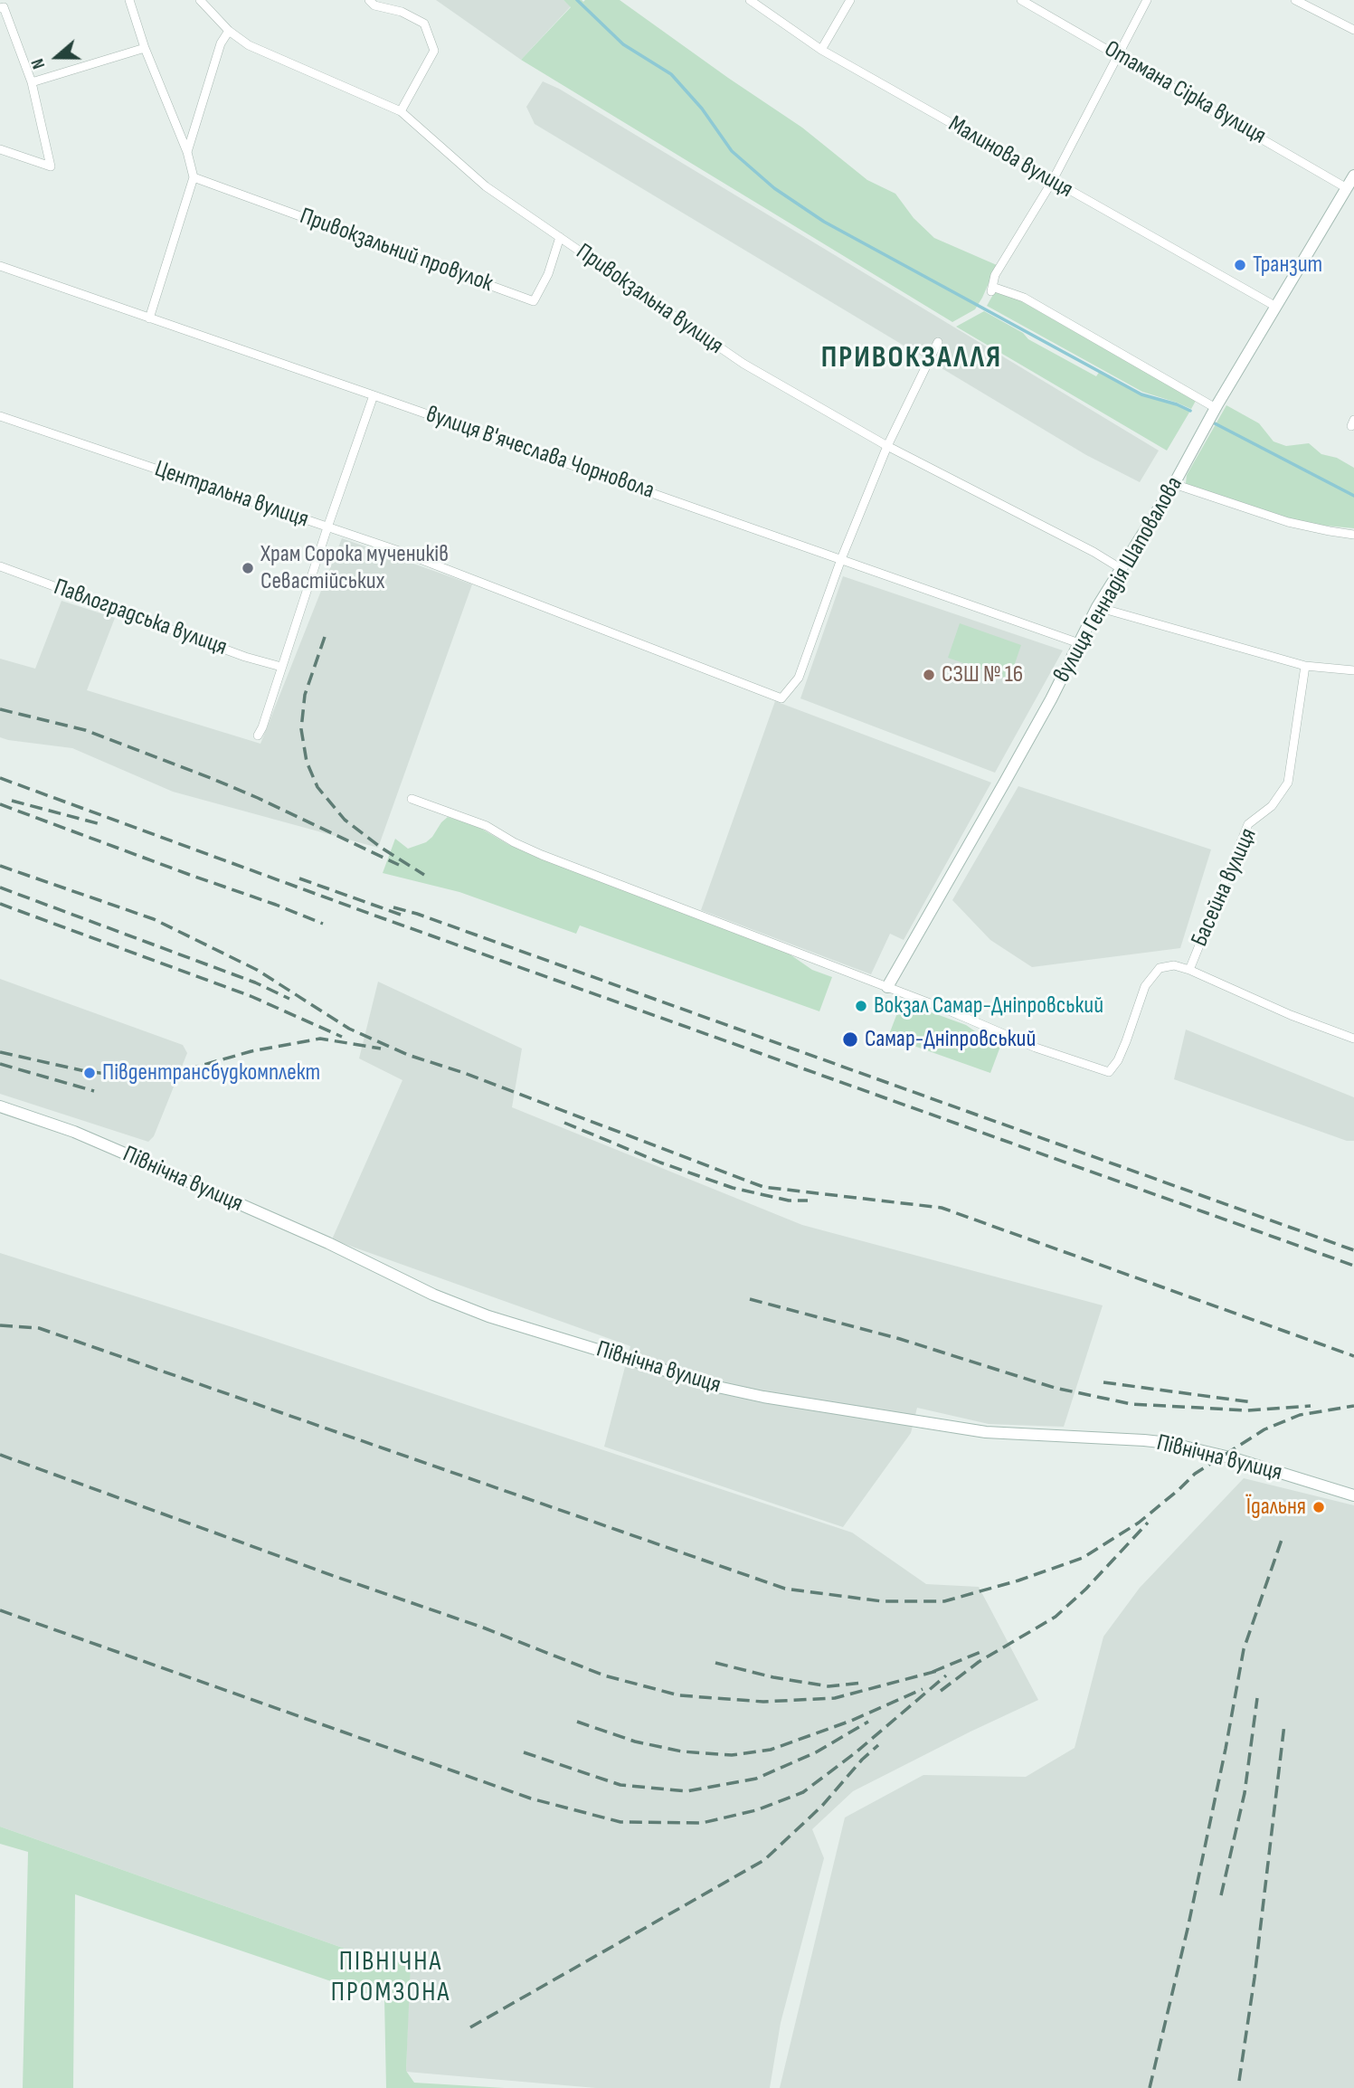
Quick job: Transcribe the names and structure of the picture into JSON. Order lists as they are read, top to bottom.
{
  "streets": {
    "street": [
      "Отамана Сірка вулиця",
      "Малинова вулиця",
      "Привокзальний провулок",
      "Привокзальна вулиця",
      "вулиця В'ячеслава Чорновола",
      "Центральна вулиця",
      "вулиця Геннадія Шаповалова",
      "Павлоградська вулиця",
      "Басейна вулиця",
      "Північна вулиця"
    ]
  },
  "crossings": [
    ["Отамана Сірка вулиця", "вулиця Геннадія Шаповалова"],
    ["Малинова вулиця", "вулиця Геннадія Шаповалова"],
    ["Привокзальний провулок", "Привокзальна вулиця"],
    ["Привокзальна вулиця", "вулиця Геннадія Шаповалова"],
    ["вулиця В'ячеслава Чорновола", "Центральна вулиця"],
    ["вулиця В'ячеслава Чорновола", "вулиця Геннадія Шаповалова"]
  ],
  "districts": ["ПРИВОКЗАЛЛЯ", "ПІВНІЧНА ПРОМЗОНА"],
  "places": [
    "Транзит",
    "Храм Сорока мучеників Севастійських",
    "СЗШ № 16",
    "Вокзал Самар-Дніпровський",
    "Самар-Дніпровський",
    "Південтрансбудкомплект",
    "Їдальня"
  ],
  "north": "left"
}
